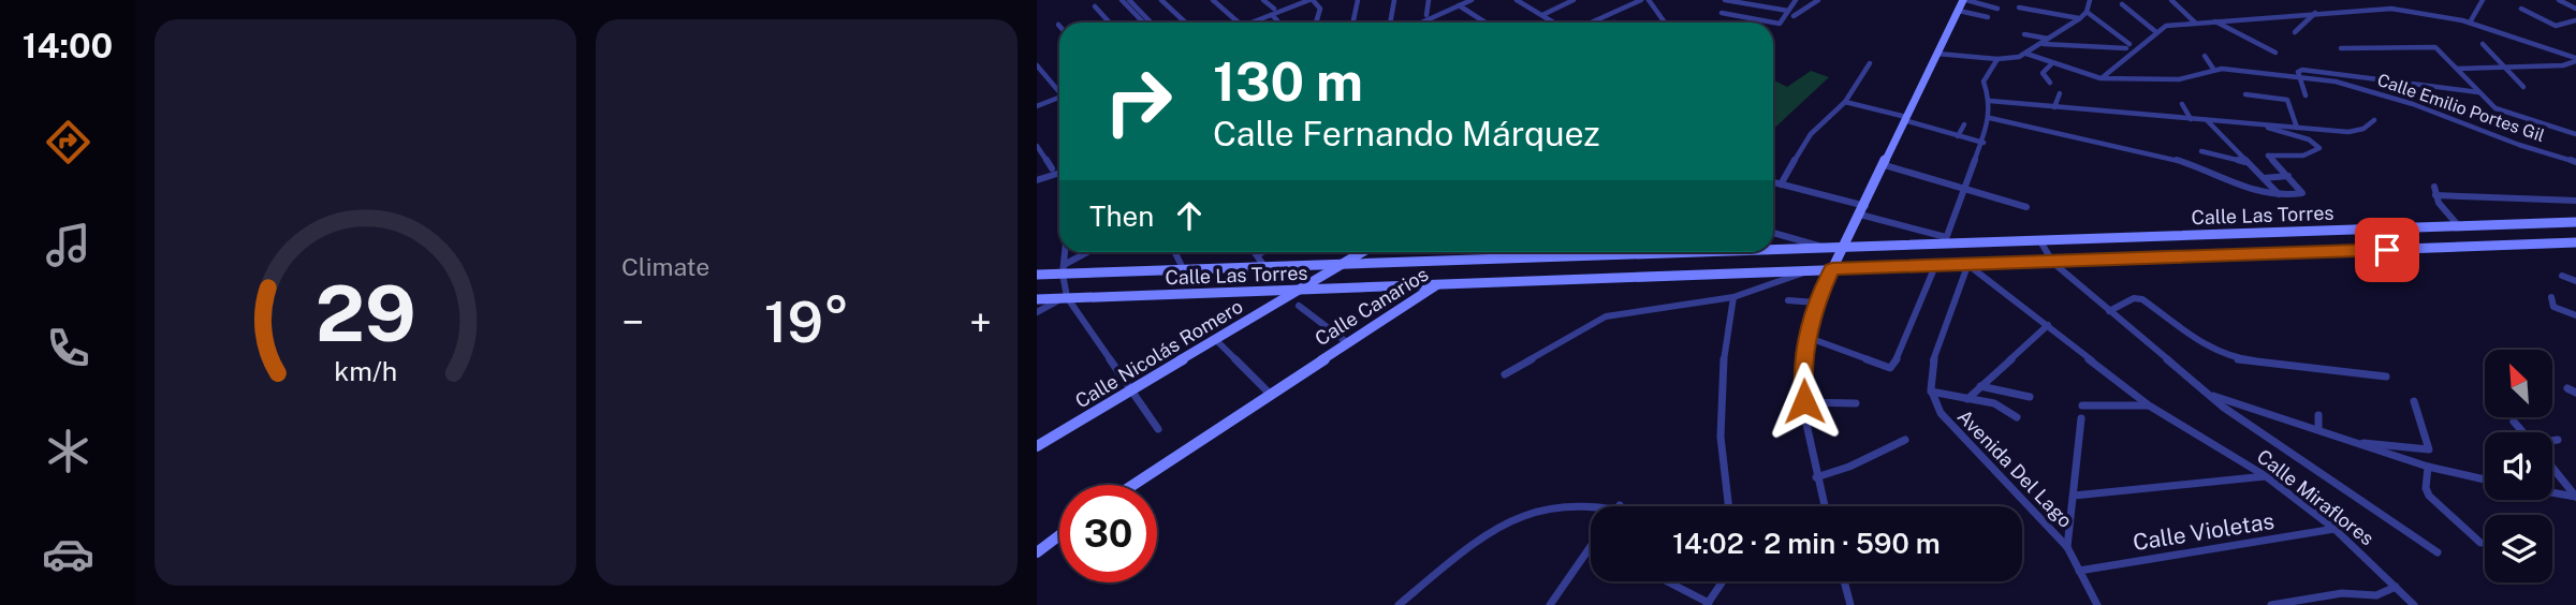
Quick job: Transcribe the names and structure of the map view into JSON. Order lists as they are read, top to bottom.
{
  "streets": {
    "main road": ["Calle Las Torres", "Calle Canarios", "Calle Nicolás Romero"],
    "street": [
      "Calle Emilio Portes Gil",
      "Avenida Del Lago",
      "Calle Miraflores",
      "Calle Violetas"
    ]
  },
  "crossings": [
    ["Calle Las Torres", "Calle Canarios"],
    ["Calle Las Torres", "Calle Nicolás Romero"],
    ["Calle Las Torres", "Calle Miraflores"],
    ["Avenida Del Lago", "Calle Violetas"],
    ["Calle Miraflores", "Calle Violetas"]
  ],
  "north": "top left",
  "page": {
    "tabs": "14:00",
    "tile": "Climate",
    "turn": ["130 m", "Calle Fernando Márquez"],
    "then": "Then",
    "heat": ["−", "19°", "+"],
    "limit": "30",
    "trip": "14:02 · 2 min · 590 m",
    "gauge": ["29", "km/h"]
  }
}
